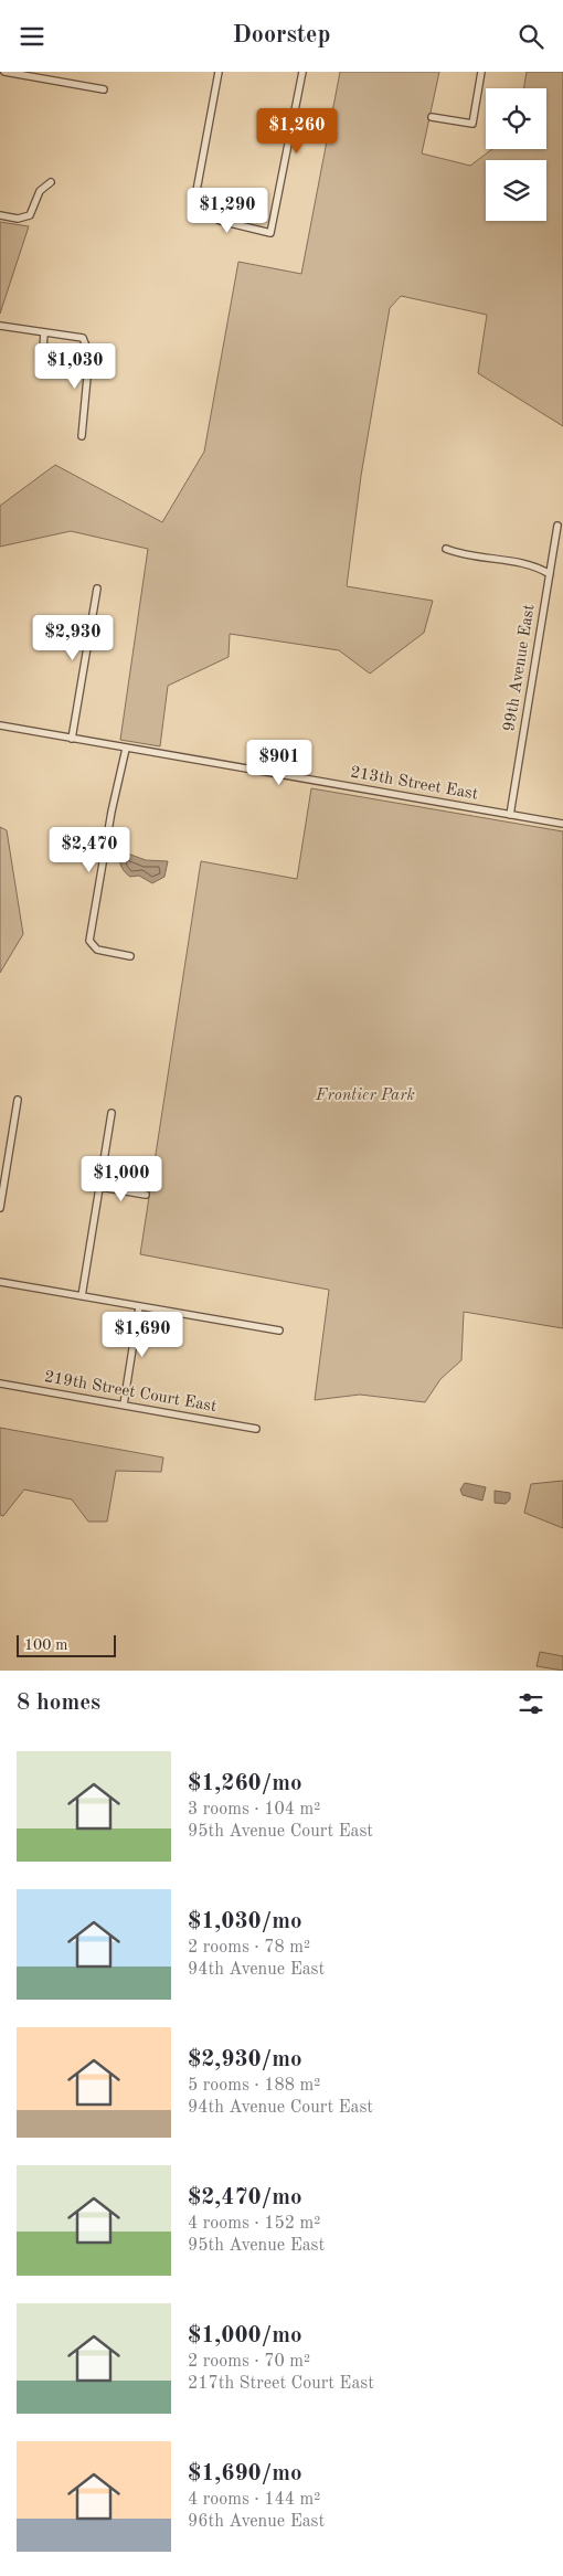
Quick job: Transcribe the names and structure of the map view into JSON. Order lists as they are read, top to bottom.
{
  "streets": {
    "street": ["99th Avenue East", "213th Street East", "219th Street Court East"]
  },
  "crossings": [
    ["99th Avenue East", "213th Street East"]
  ],
  "parks": ["Frontier Park"],
  "scale_bar": "100 m",
  "page": {
    "header": "Doorstep",
    "price": [
      "$1,260",
      "$1,290",
      "$1,030",
      "$2,930",
      "$901",
      "$2,470",
      "$1,000",
      "$1,690"
    ],
    "scale": "100 m",
    "heading": "8 homes",
    "list": [
      {
        "name": "$1,260/mo",
        "note": "3 rooms · 104 m² · 95th Avenue Court East"
      },
      {
        "name": "$1,030/mo",
        "note": "2 rooms · 78 m² · 94th Avenue East"
      },
      {
        "name": "$2,930/mo",
        "note": "5 rooms · 188 m² · 94th Avenue Court East"
      },
      {
        "name": "$2,470/mo",
        "note": "4 rooms · 152 m² · 95th Avenue East"
      },
      {
        "name": "$1,000/mo",
        "note": "2 rooms · 70 m² · 217th Street Court East"
      },
      {
        "name": "$1,690/mo",
        "note": "4 rooms · 144 m² · 96th Avenue East"
      }
    ]
  }
}
